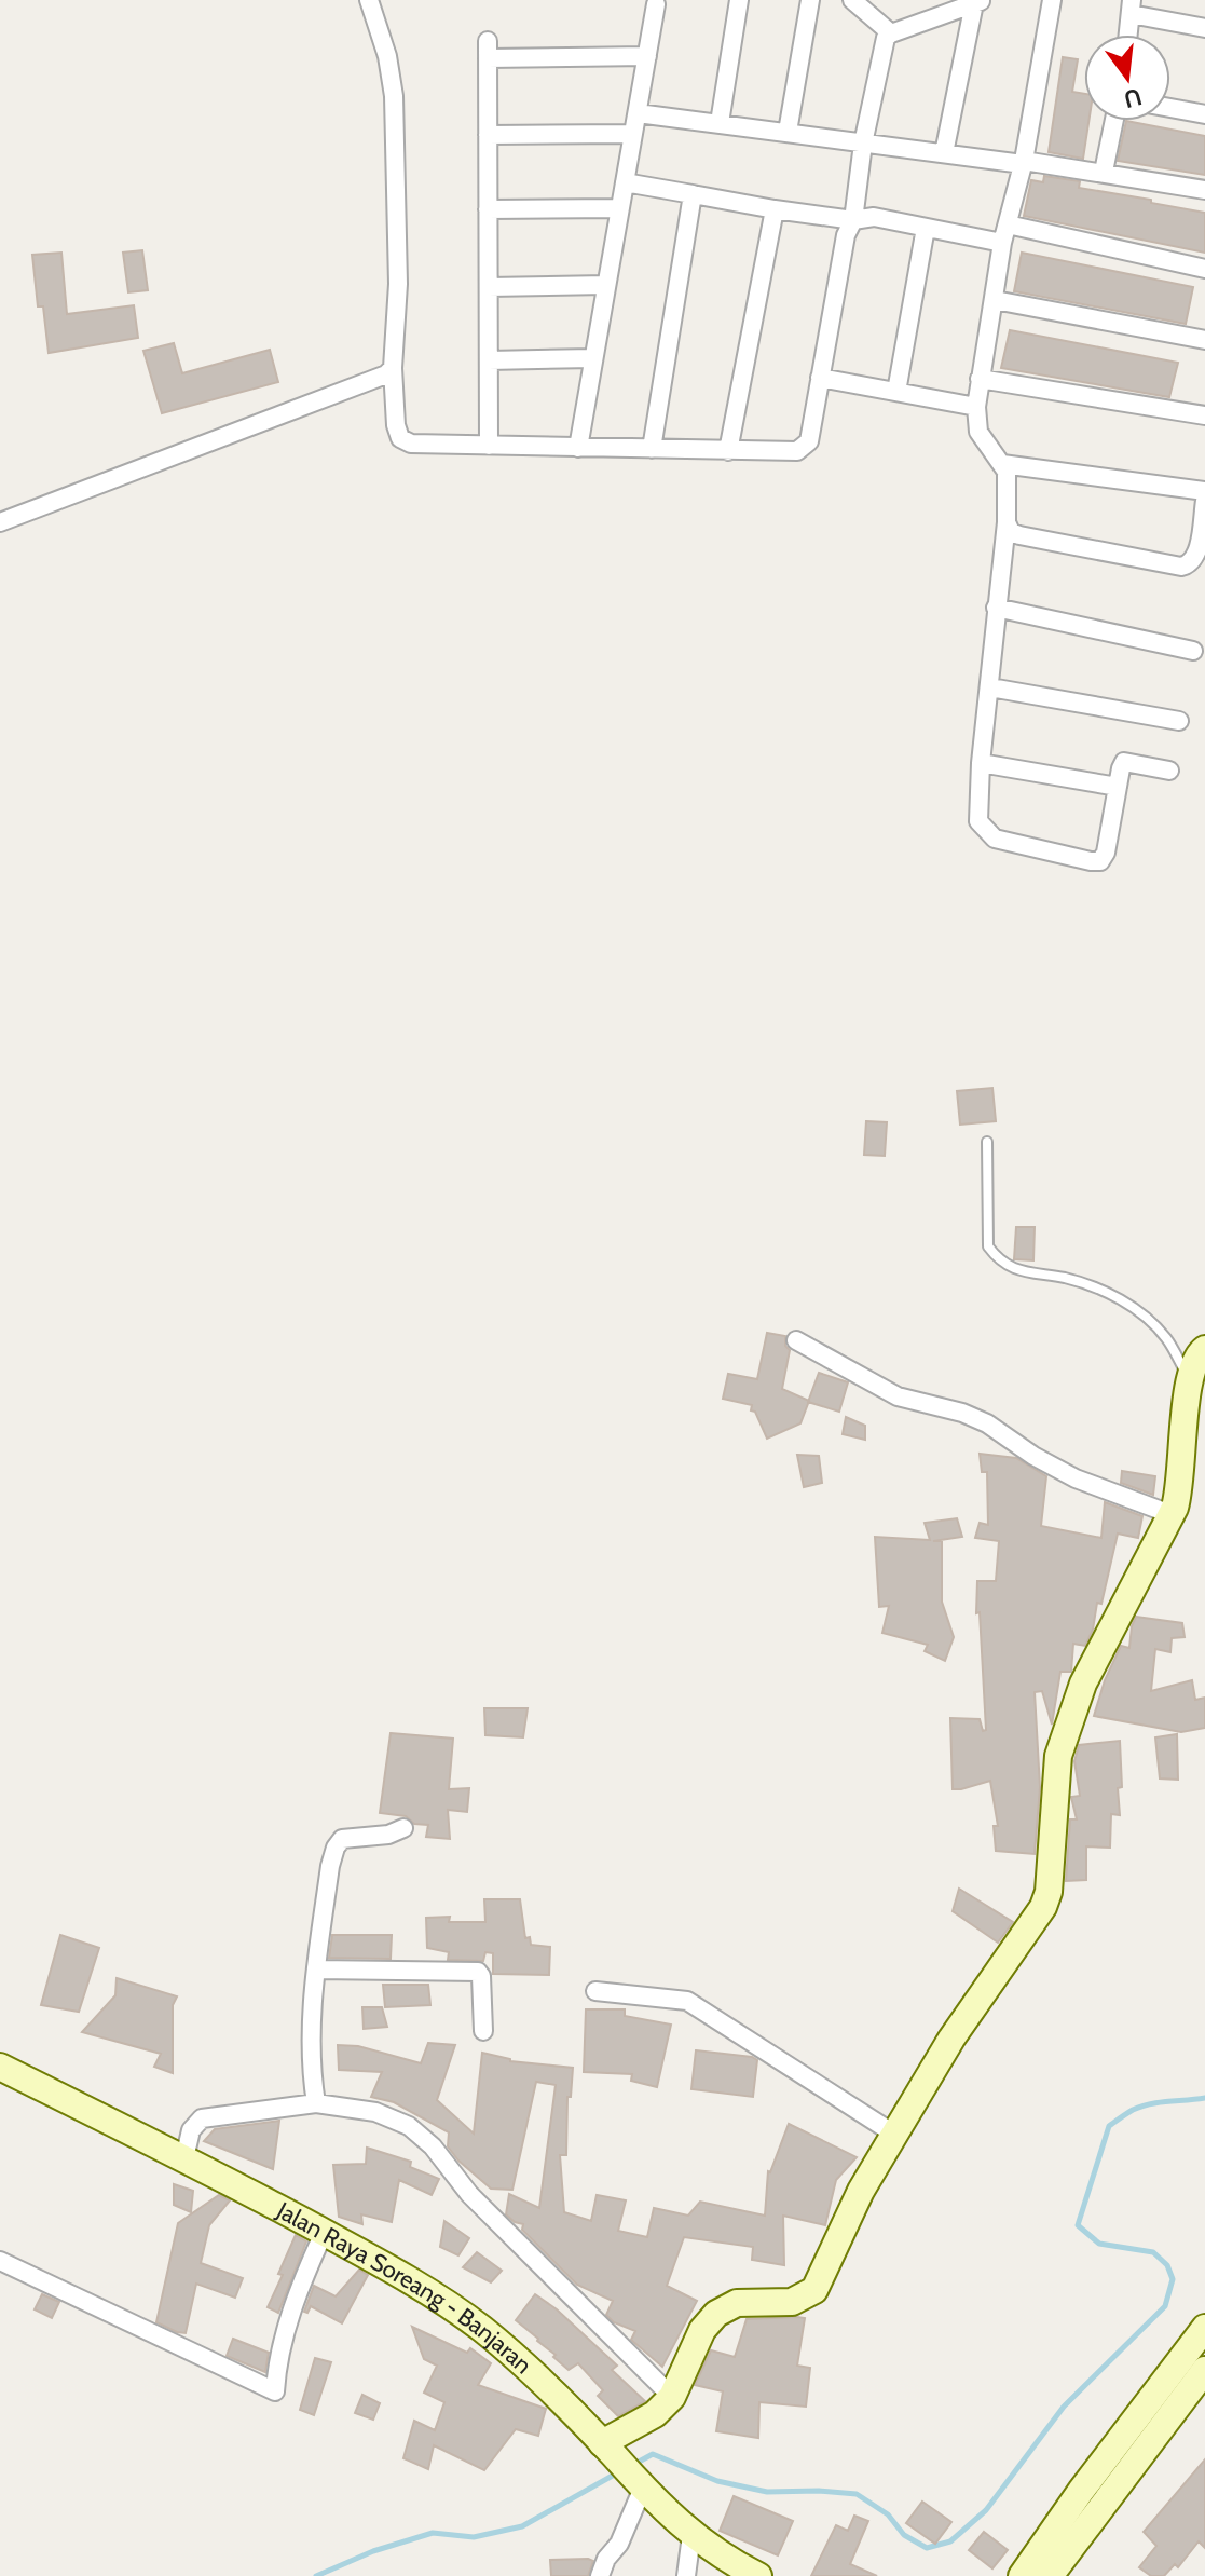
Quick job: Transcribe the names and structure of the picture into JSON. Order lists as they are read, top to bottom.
{
  "streets": {
    "street": ["Jalan Raya Soreang - Banjaran"]
  },
  "north": "bottom"
}
